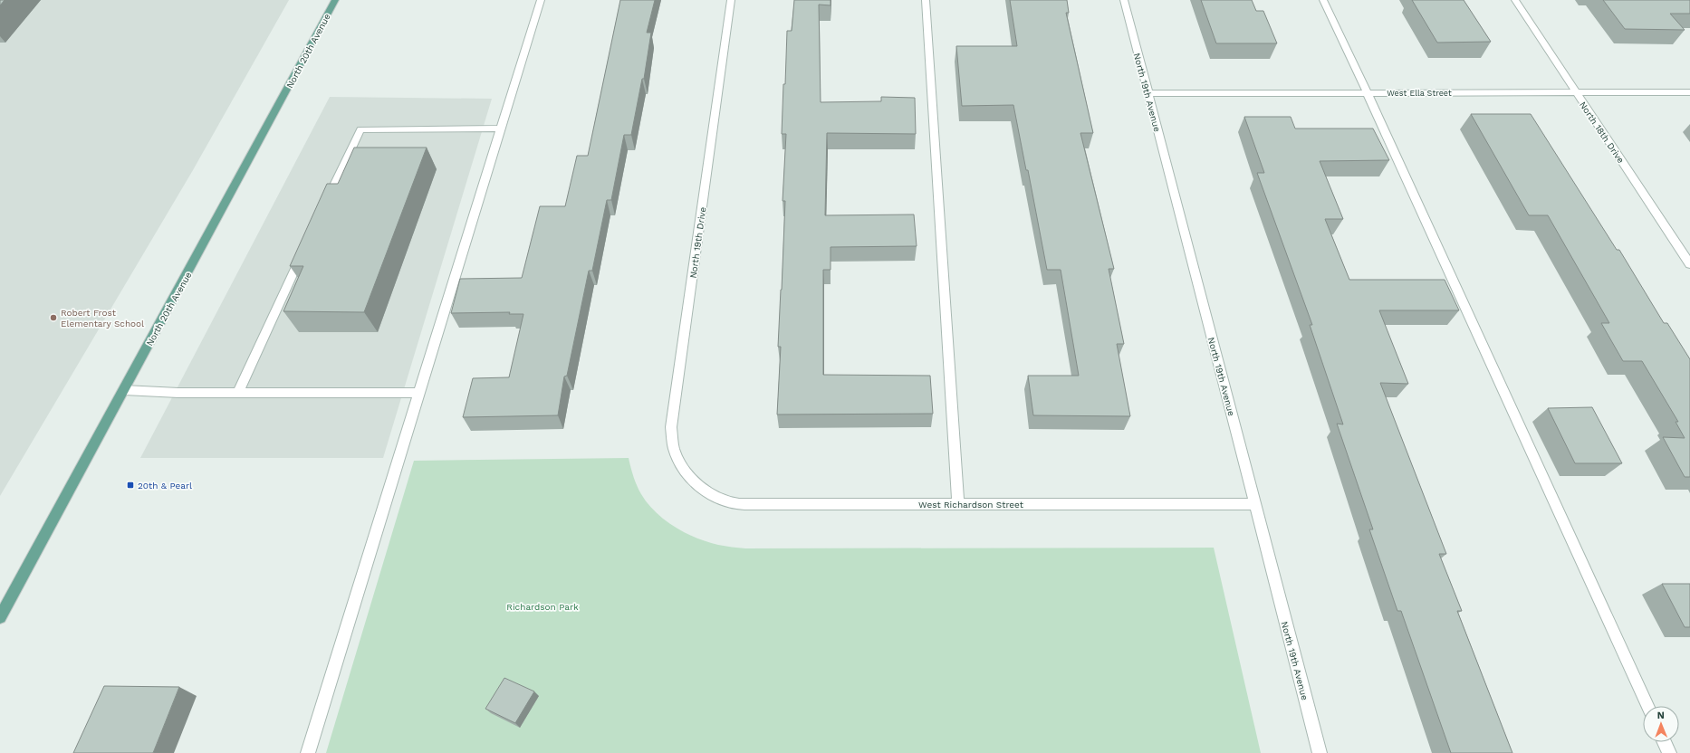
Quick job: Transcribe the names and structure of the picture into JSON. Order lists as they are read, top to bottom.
{
  "streets": {
    "main road": ["North 20th Avenue"],
    "street": [
      "North 19th Avenue",
      "West Ella Street",
      "North 18th Drive",
      "North 19th Drive",
      "West Richardson Street"
    ]
  },
  "crossings": [
    ["North 19th Avenue", "West Ella Street"],
    ["North 19th Avenue", "West Richardson Street"],
    ["West Ella Street", "North 18th Drive"],
    ["North 19th Drive", "West Richardson Street"]
  ],
  "parks": ["Richardson Park"],
  "places": {
    "other": ["Robert Frost Elementary School"],
    "transit": ["20th & Pearl"]
  },
  "north": "top"
}
